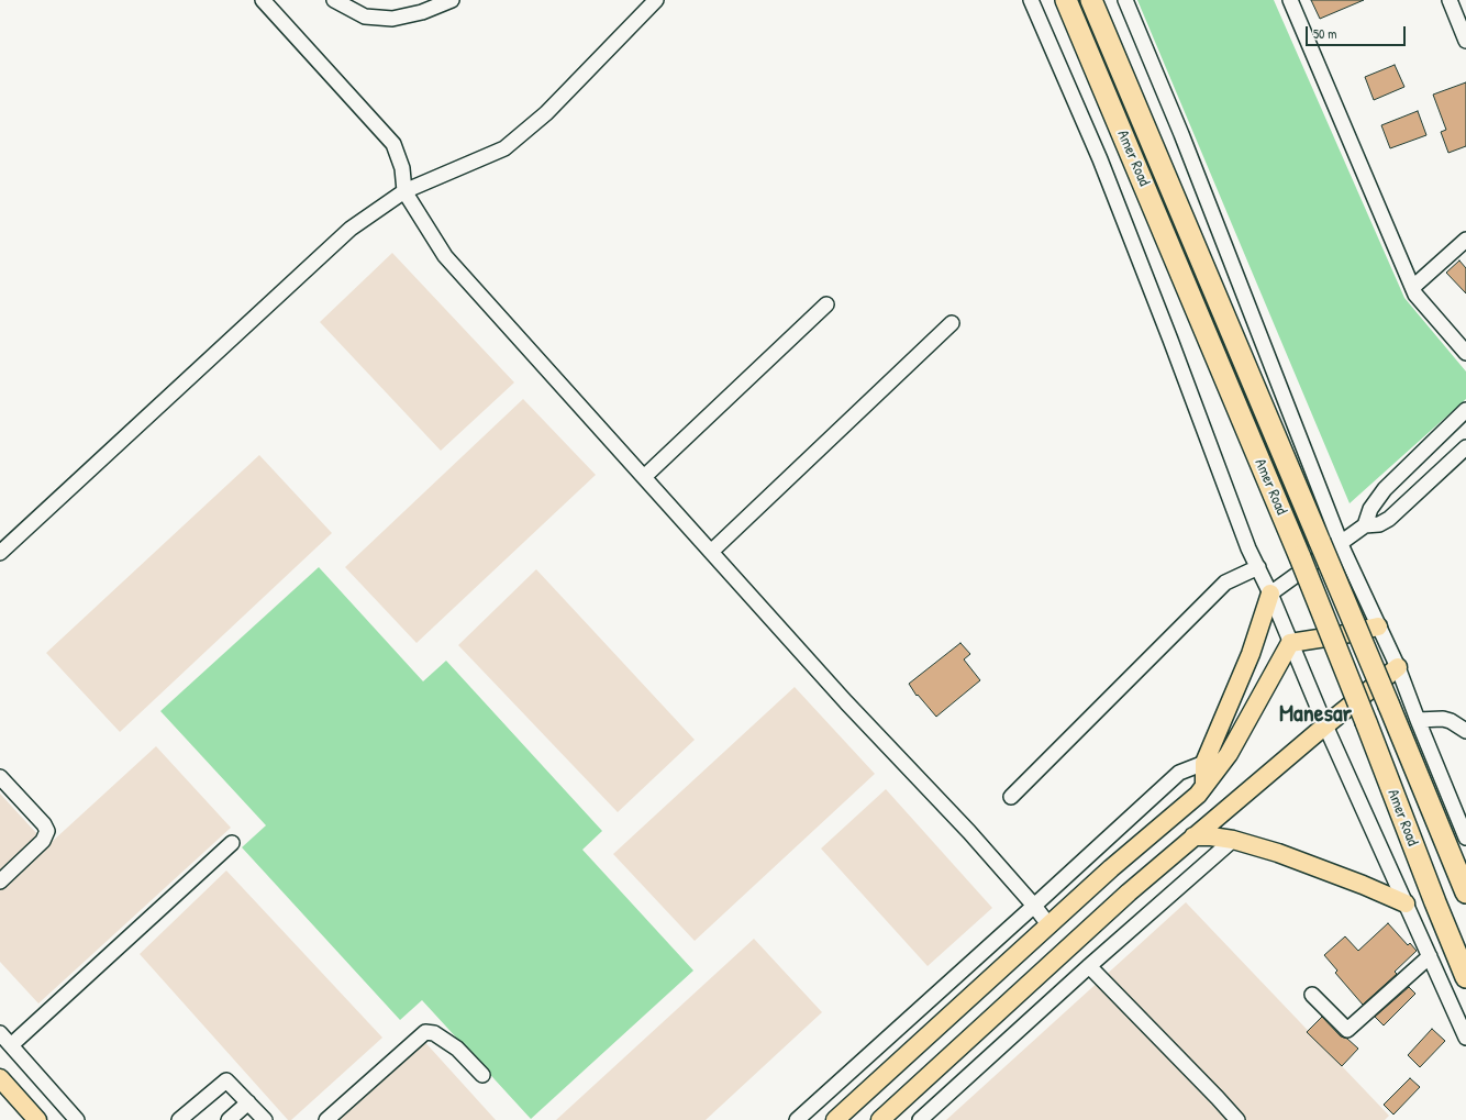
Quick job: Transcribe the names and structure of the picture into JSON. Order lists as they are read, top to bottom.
{
  "streets": {
    "highway": ["Amer Road"]
  },
  "districts": ["Manesar"],
  "scale_bar": "50 m"
}
